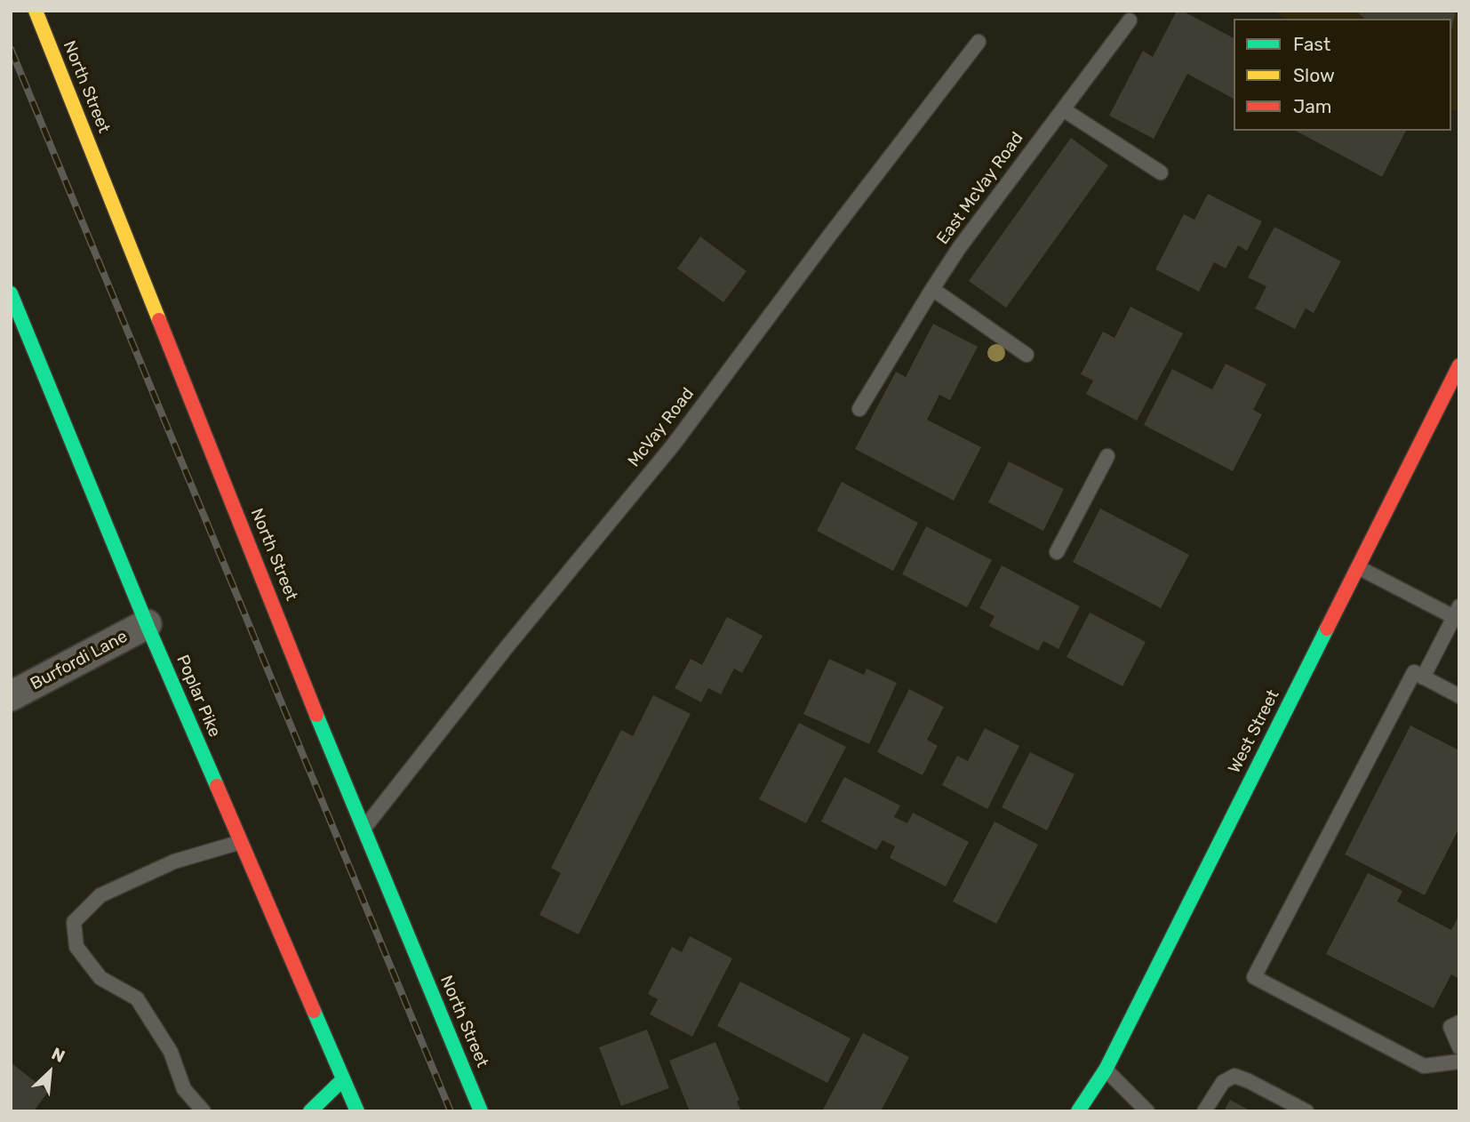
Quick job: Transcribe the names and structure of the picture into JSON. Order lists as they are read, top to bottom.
{
  "streets": {
    "main road": ["North Street", "Poplar Pike", "West Street"],
    "street": ["Burfordi Lane"],
    "lane": ["East McVay Road", "McVay Road"]
  },
  "crossings": [
    ["North Street", "McVay Road"],
    ["Burfordi Lane", "Poplar Pike"]
  ],
  "legend": ["Fast", "Slow", "Jam"],
  "north": "top right"
}
